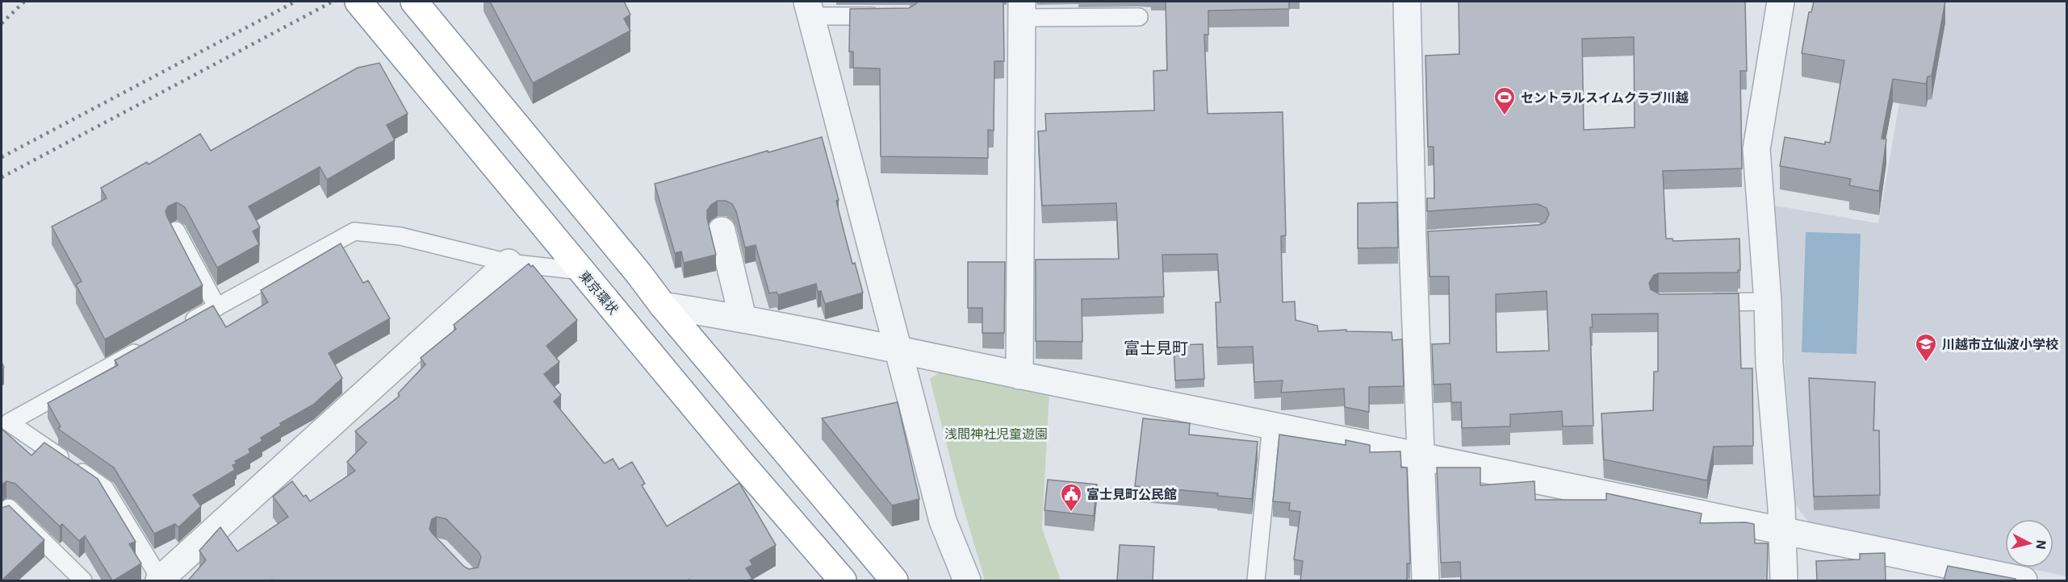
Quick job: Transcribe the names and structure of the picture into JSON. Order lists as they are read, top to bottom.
{
  "streets": {
    "highway": ["東京環状"]
  },
  "districts": ["富士見町"],
  "parks": ["浅間神社児童遊園"],
  "places": {
    "sports": ["セントラルスイムクラブ川越"],
    "school or university": ["川越市立仙波小学校"],
    "public building": ["富士見町公民館"]
  },
  "north": "right"
}
